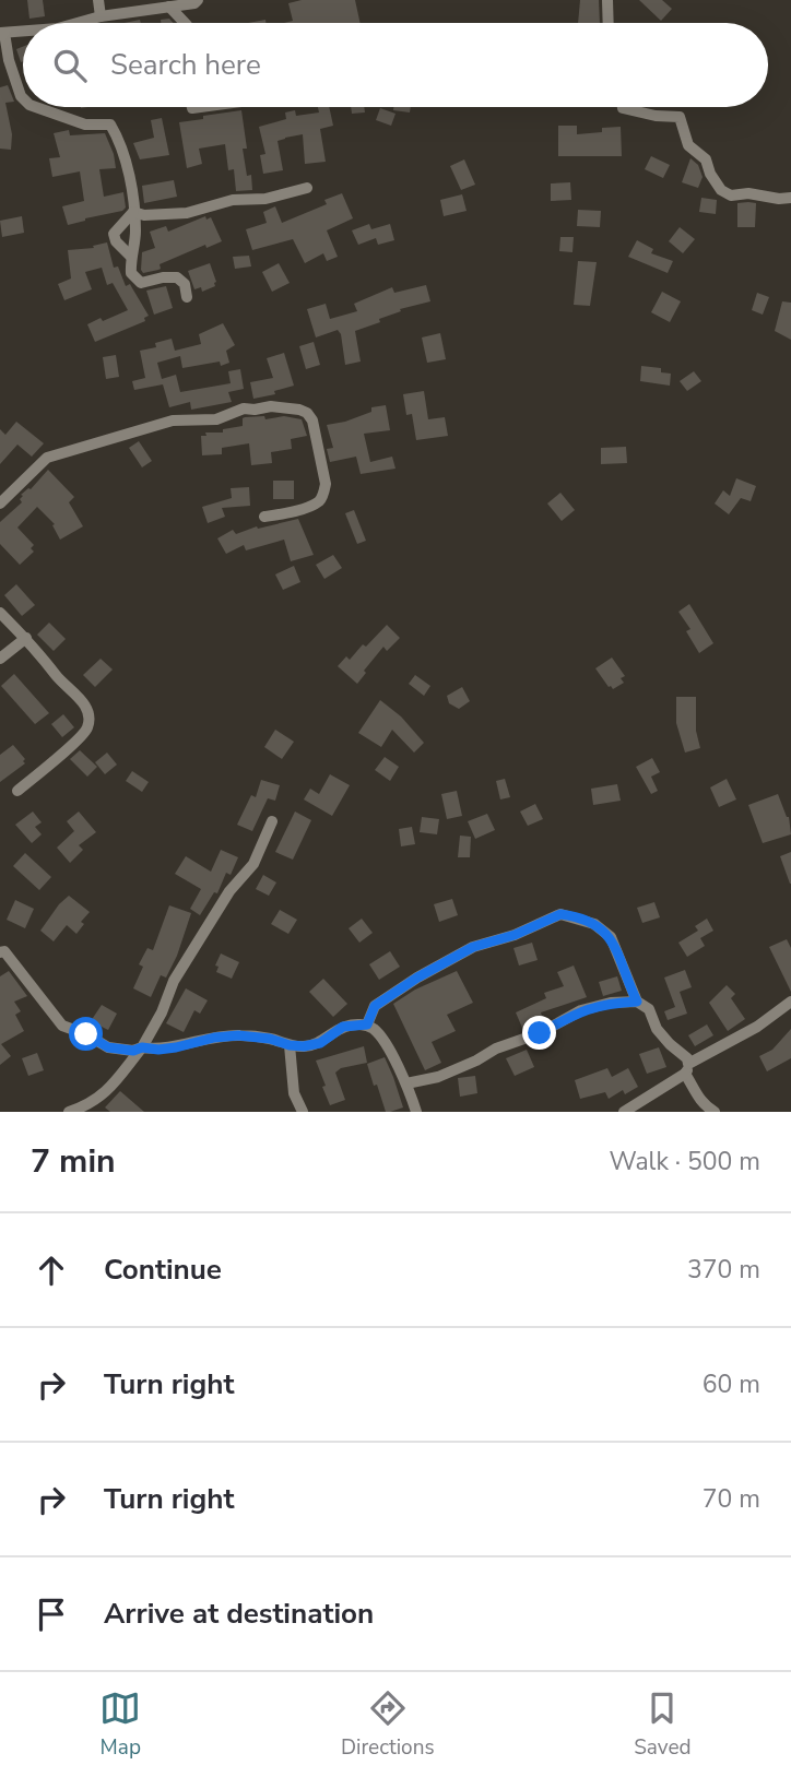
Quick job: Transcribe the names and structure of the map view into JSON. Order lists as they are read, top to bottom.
{
  "page": {
    "search": "Search here",
    "heading": ["7 min", "Walk · 500 m"],
    "list": [
      ["Continue", "370 m"],
      ["Turn right", "60 m"],
      ["Turn right", "70 m"],
      "Arrive at destination"
    ],
    "nav": ["Map", "Directions", "Saved"]
  }
}
